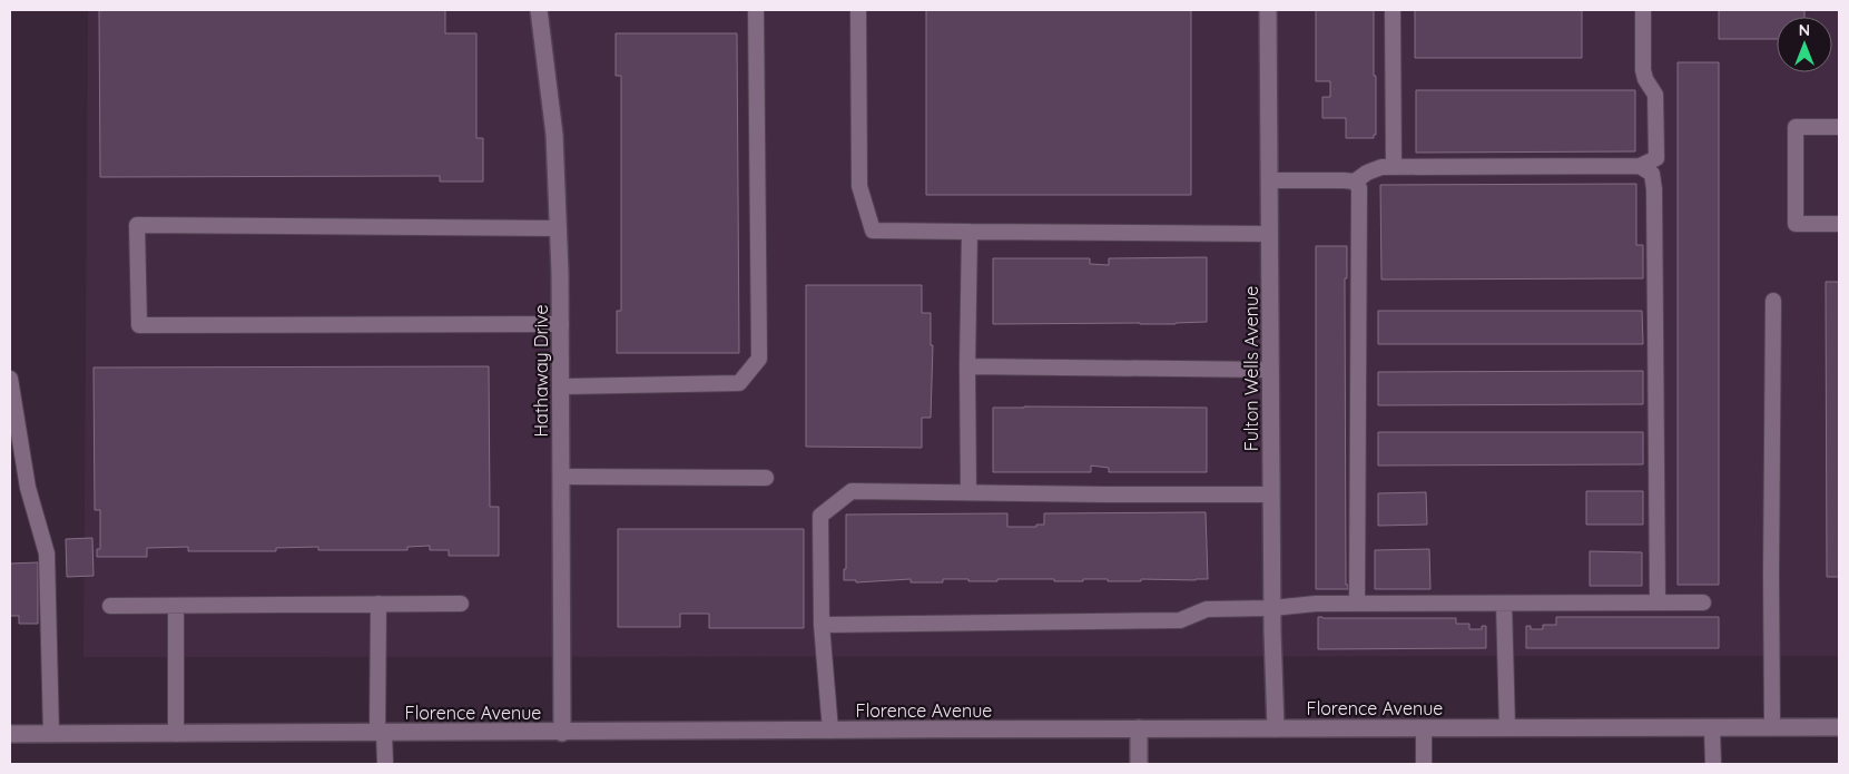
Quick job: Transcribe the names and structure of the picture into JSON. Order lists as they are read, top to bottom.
{
  "streets": {
    "main road": ["Fulton Wells Avenue", "Hathaway Drive", "Florence Avenue"]
  },
  "crossings": [
    ["Fulton Wells Avenue", "Florence Avenue"],
    ["Hathaway Drive", "Florence Avenue"]
  ],
  "north": "top"
}
